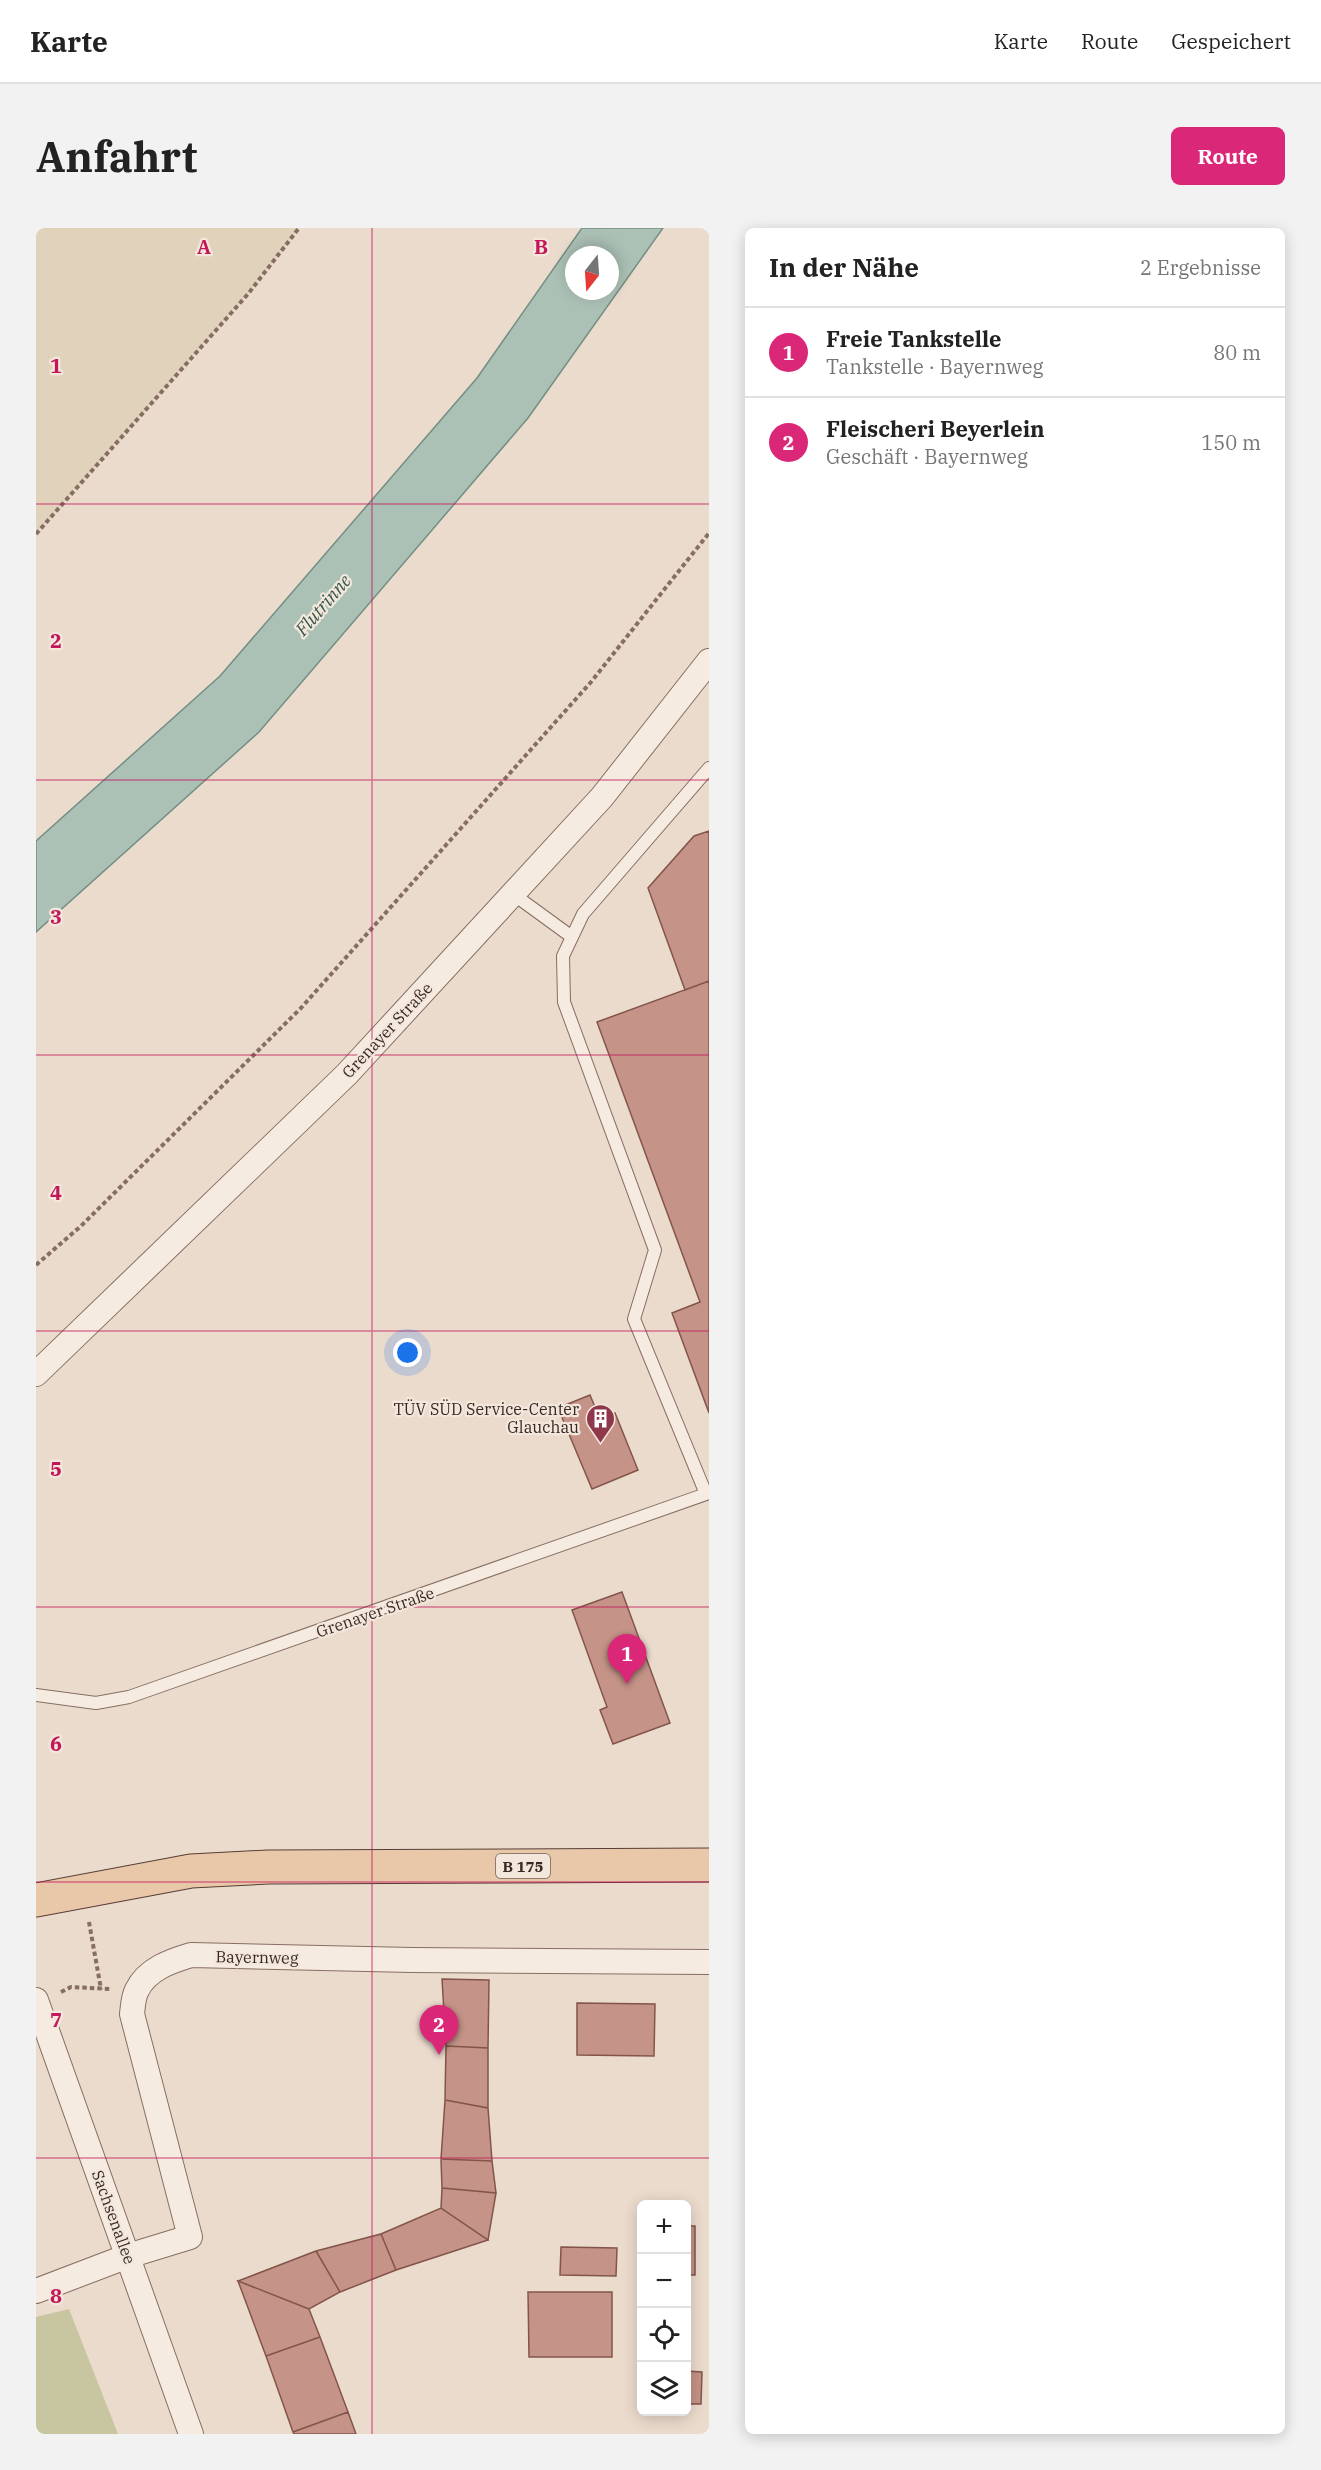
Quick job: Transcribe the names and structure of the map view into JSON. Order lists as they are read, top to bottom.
{
  "streets": {
    "main road": ["B 175"],
    "street": ["Grenayer Straße", "Bayernweg", "Sachsenallee"]
  },
  "water": ["Flutrinne"],
  "places": {
    "building": ["TÜV SÜD Service-Center Glauchau"]
  },
  "north": "bottom",
  "page": {
    "header": "Karte",
    "nav": ["Karte", "Route", "Gespeichert"],
    "buttons": "Route",
    "title": "Anfahrt",
    "heading": ["In der Nähe", "2 Ergebnisse"],
    "list": [
      {
        "mark": "1",
        "name": "Freie Tankstelle",
        "note": "Tankstelle · Bayernweg",
        "value": "80 m"
      },
      {
        "mark": "2",
        "name": "Fleischeri Beyerlein",
        "note": "Geschäft · Bayernweg",
        "value": "150 m"
      }
    ],
    "pins": ["1", "2"],
    "map_buttons": ["+", "−"]
  },
  "grid": {
    "columns": ["A", "B"],
    "rows": [
      "1",
      "2",
      "3",
      "4",
      "5",
      "6",
      "7",
      "8"
    ]
  }
}
